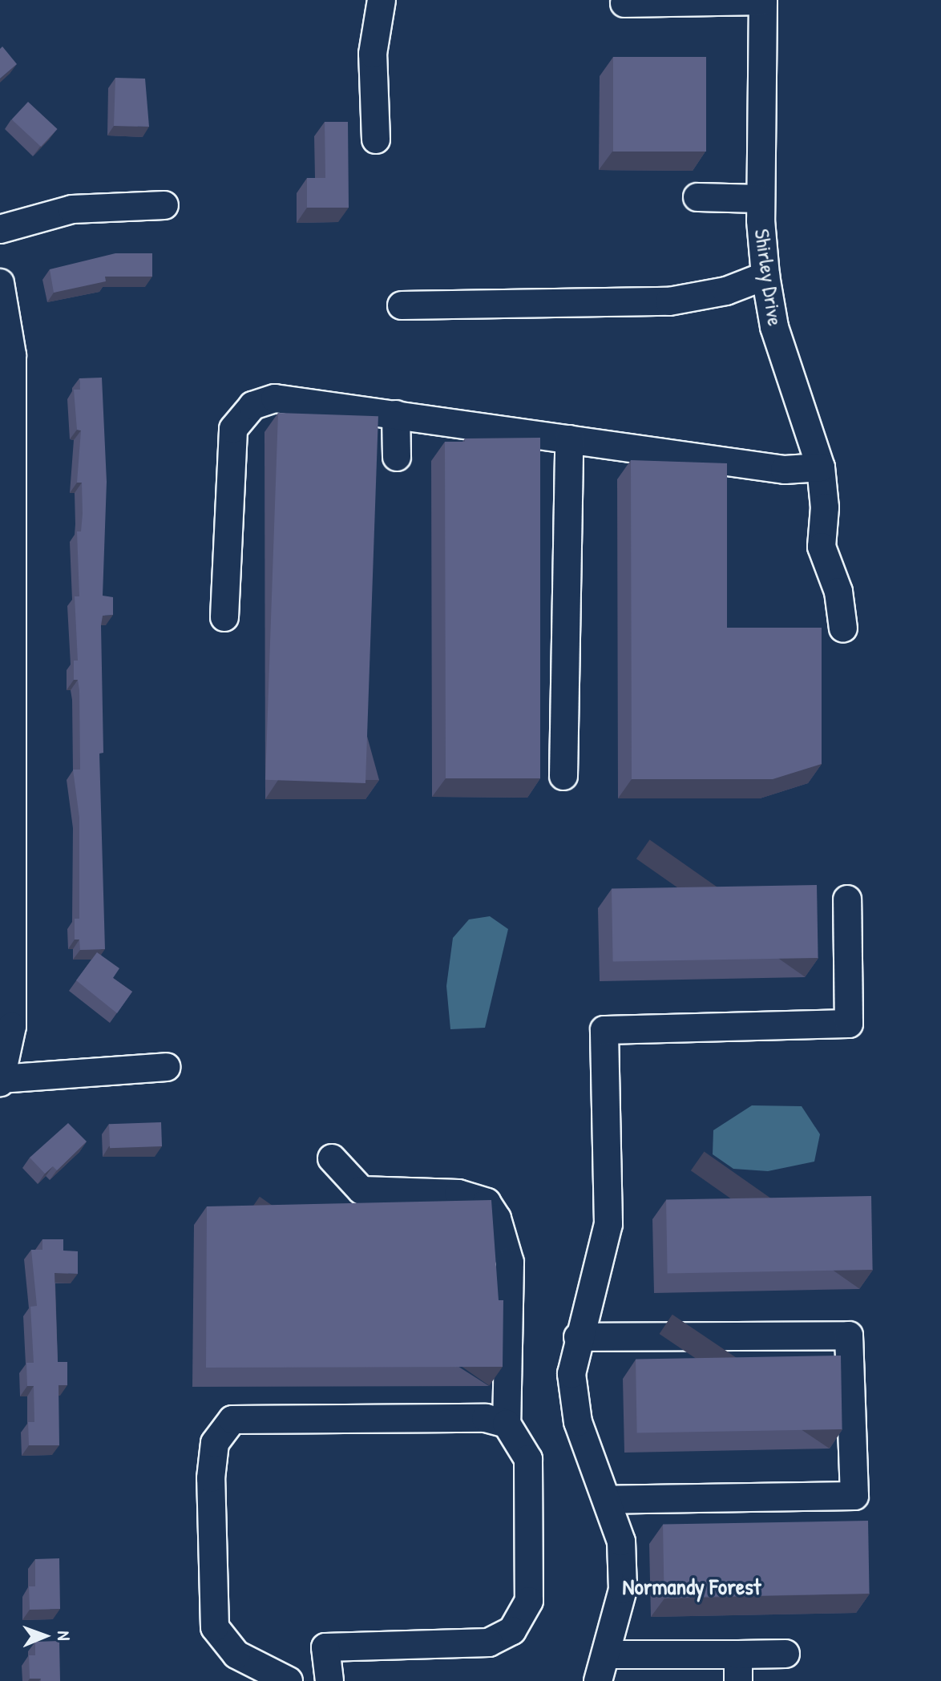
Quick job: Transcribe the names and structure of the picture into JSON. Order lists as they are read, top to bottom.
{
  "streets": {
    "street": ["Shirley Drive"]
  },
  "districts": ["Normandy Forest"],
  "north": "right"
}
